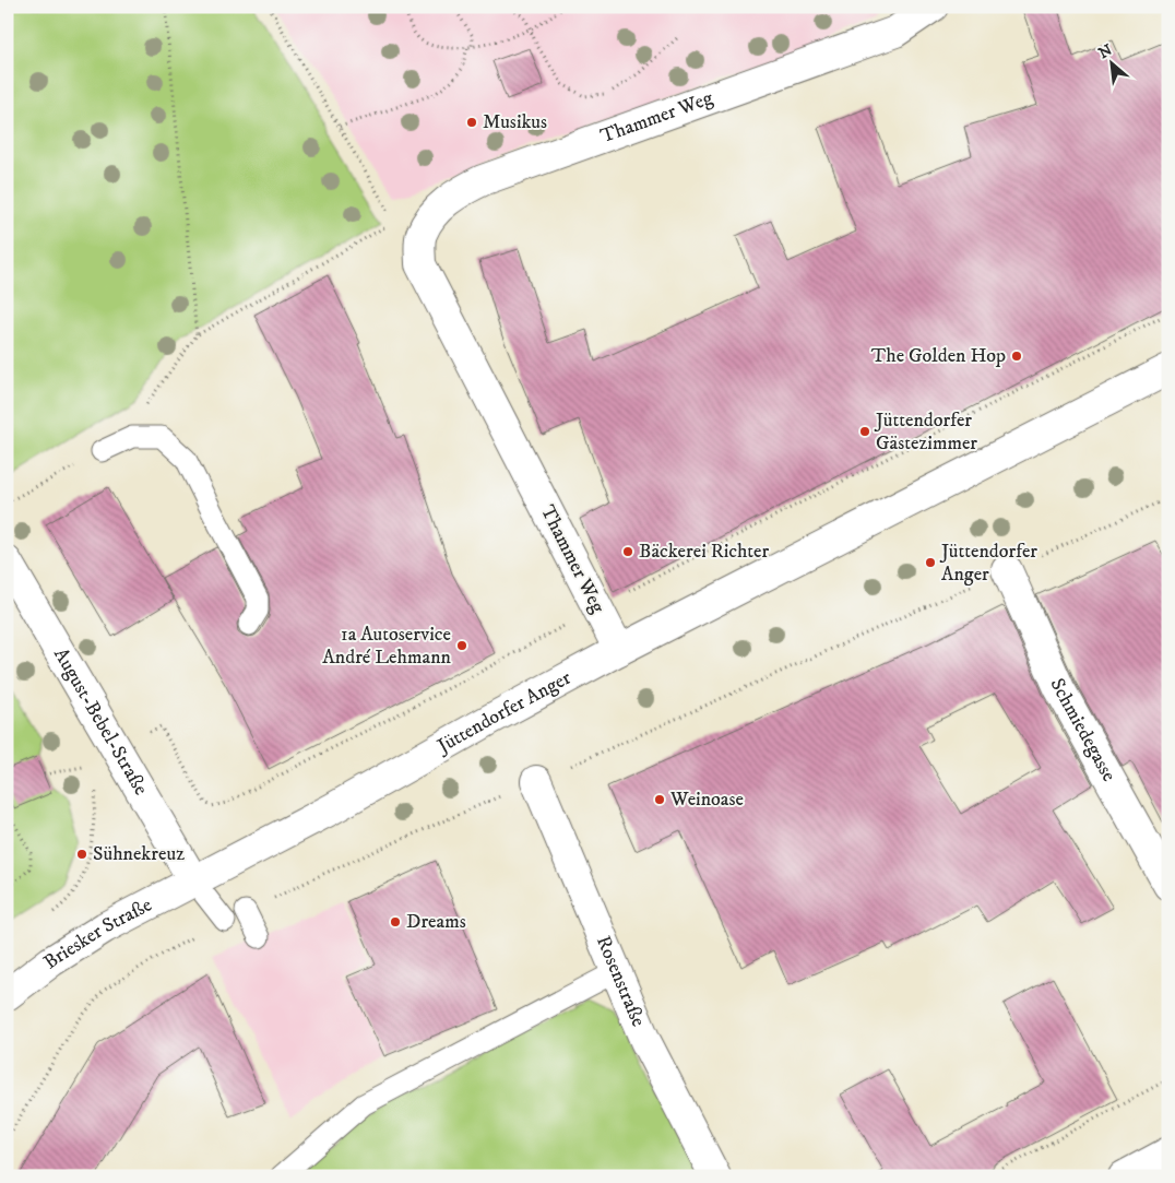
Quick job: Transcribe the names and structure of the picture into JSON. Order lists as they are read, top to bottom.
{
  "streets": {
    "street": [
      "Thammer Weg",
      "Jüttendorfer Anger",
      "August-Bebel-Straße",
      "Schmiedegasse",
      "Briesker Straße",
      "Rosenstraße"
    ]
  },
  "crossings": [
    ["Thammer Weg", "Jüttendorfer Anger"],
    ["Jüttendorfer Anger", "August-Bebel-Straße"],
    ["Jüttendorfer Anger", "Briesker Straße"],
    ["August-Bebel-Straße", "Briesker Straße"]
  ],
  "places": [
    "Musikus",
    "The Golden Hop",
    "Jüttendorfer Gästezimmer",
    "Bäckerei Richter",
    "Jüttendorfer Anger",
    "1a Autoservice André Lehmann",
    "Weinoase",
    "Sühnekreuz",
    "Dreams"
  ],
  "north": "top left"
}
